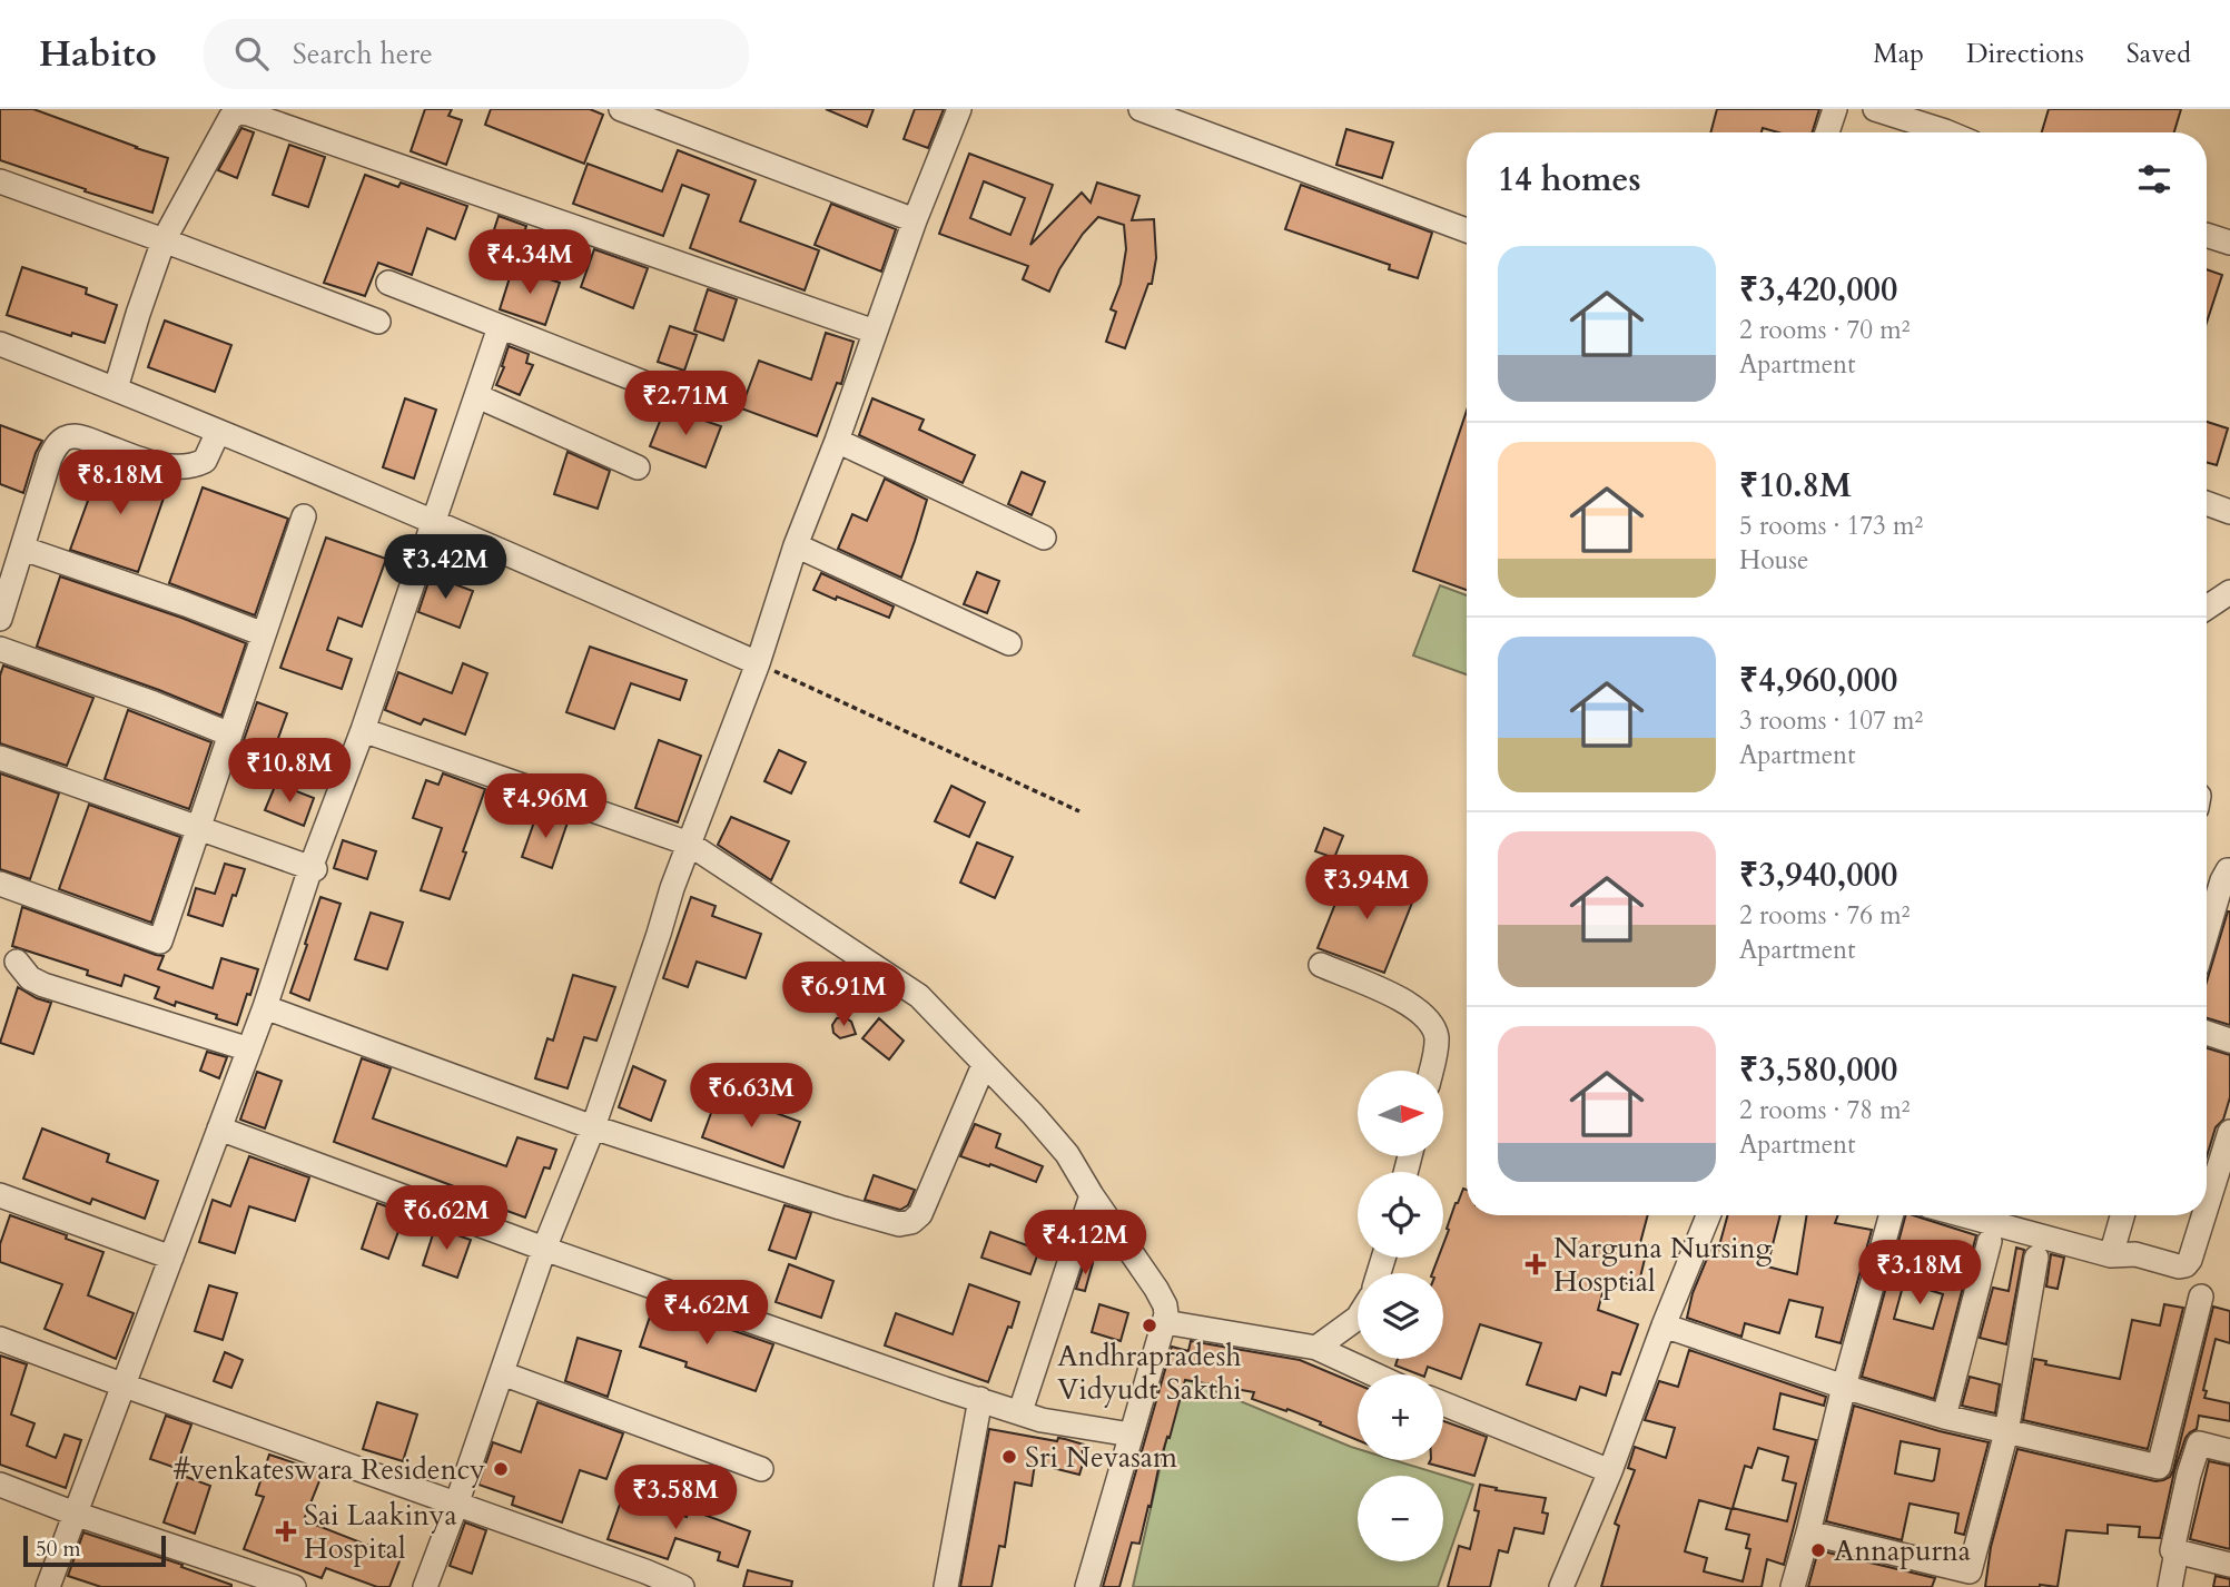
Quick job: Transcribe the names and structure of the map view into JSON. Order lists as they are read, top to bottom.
{
  "places": {
    "health": ["Narguna Nursing Hosptial", "Sai Laakinya Hospital"],
    "other": [
      "Andhrapradesh Vidyudt Sakthi",
      "Sri Nevasam",
      "#venkateswara Residency",
      "Annapurna"
    ]
  },
  "scale_bar": "50 m",
  "north": "right",
  "page": {
    "header": "Habito",
    "search": "Search here",
    "nav": ["Map", "Directions", "Saved"],
    "heading": "14 homes",
    "list": [
      {
        "name": "₹3,420,000",
        "note": "2 rooms · 70 m² · Apartment"
      },
      {
        "name": "₹10.8M",
        "note": "5 rooms · 173 m² · House"
      },
      {
        "name": "₹4,960,000",
        "note": "3 rooms · 107 m² · Apartment"
      },
      {
        "name": "₹3,940,000",
        "note": "2 rooms · 76 m² · Apartment"
      },
      {
        "name": "₹3,580,000",
        "note": "2 rooms · 78 m² · Apartment"
      }
    ],
    "price": [
      "₹4.34M",
      "₹2.71M",
      "₹8.18M",
      "₹3.42M",
      "₹10.8M",
      "₹4.96M",
      "₹3.94M",
      "₹6.91M",
      "₹6.63M",
      "₹6.62M",
      "₹4.12M",
      "₹3.18M",
      "₹4.62M",
      "₹3.58M"
    ],
    "map_buttons": ["+", "−"],
    "scale": "50 m"
  }
}
